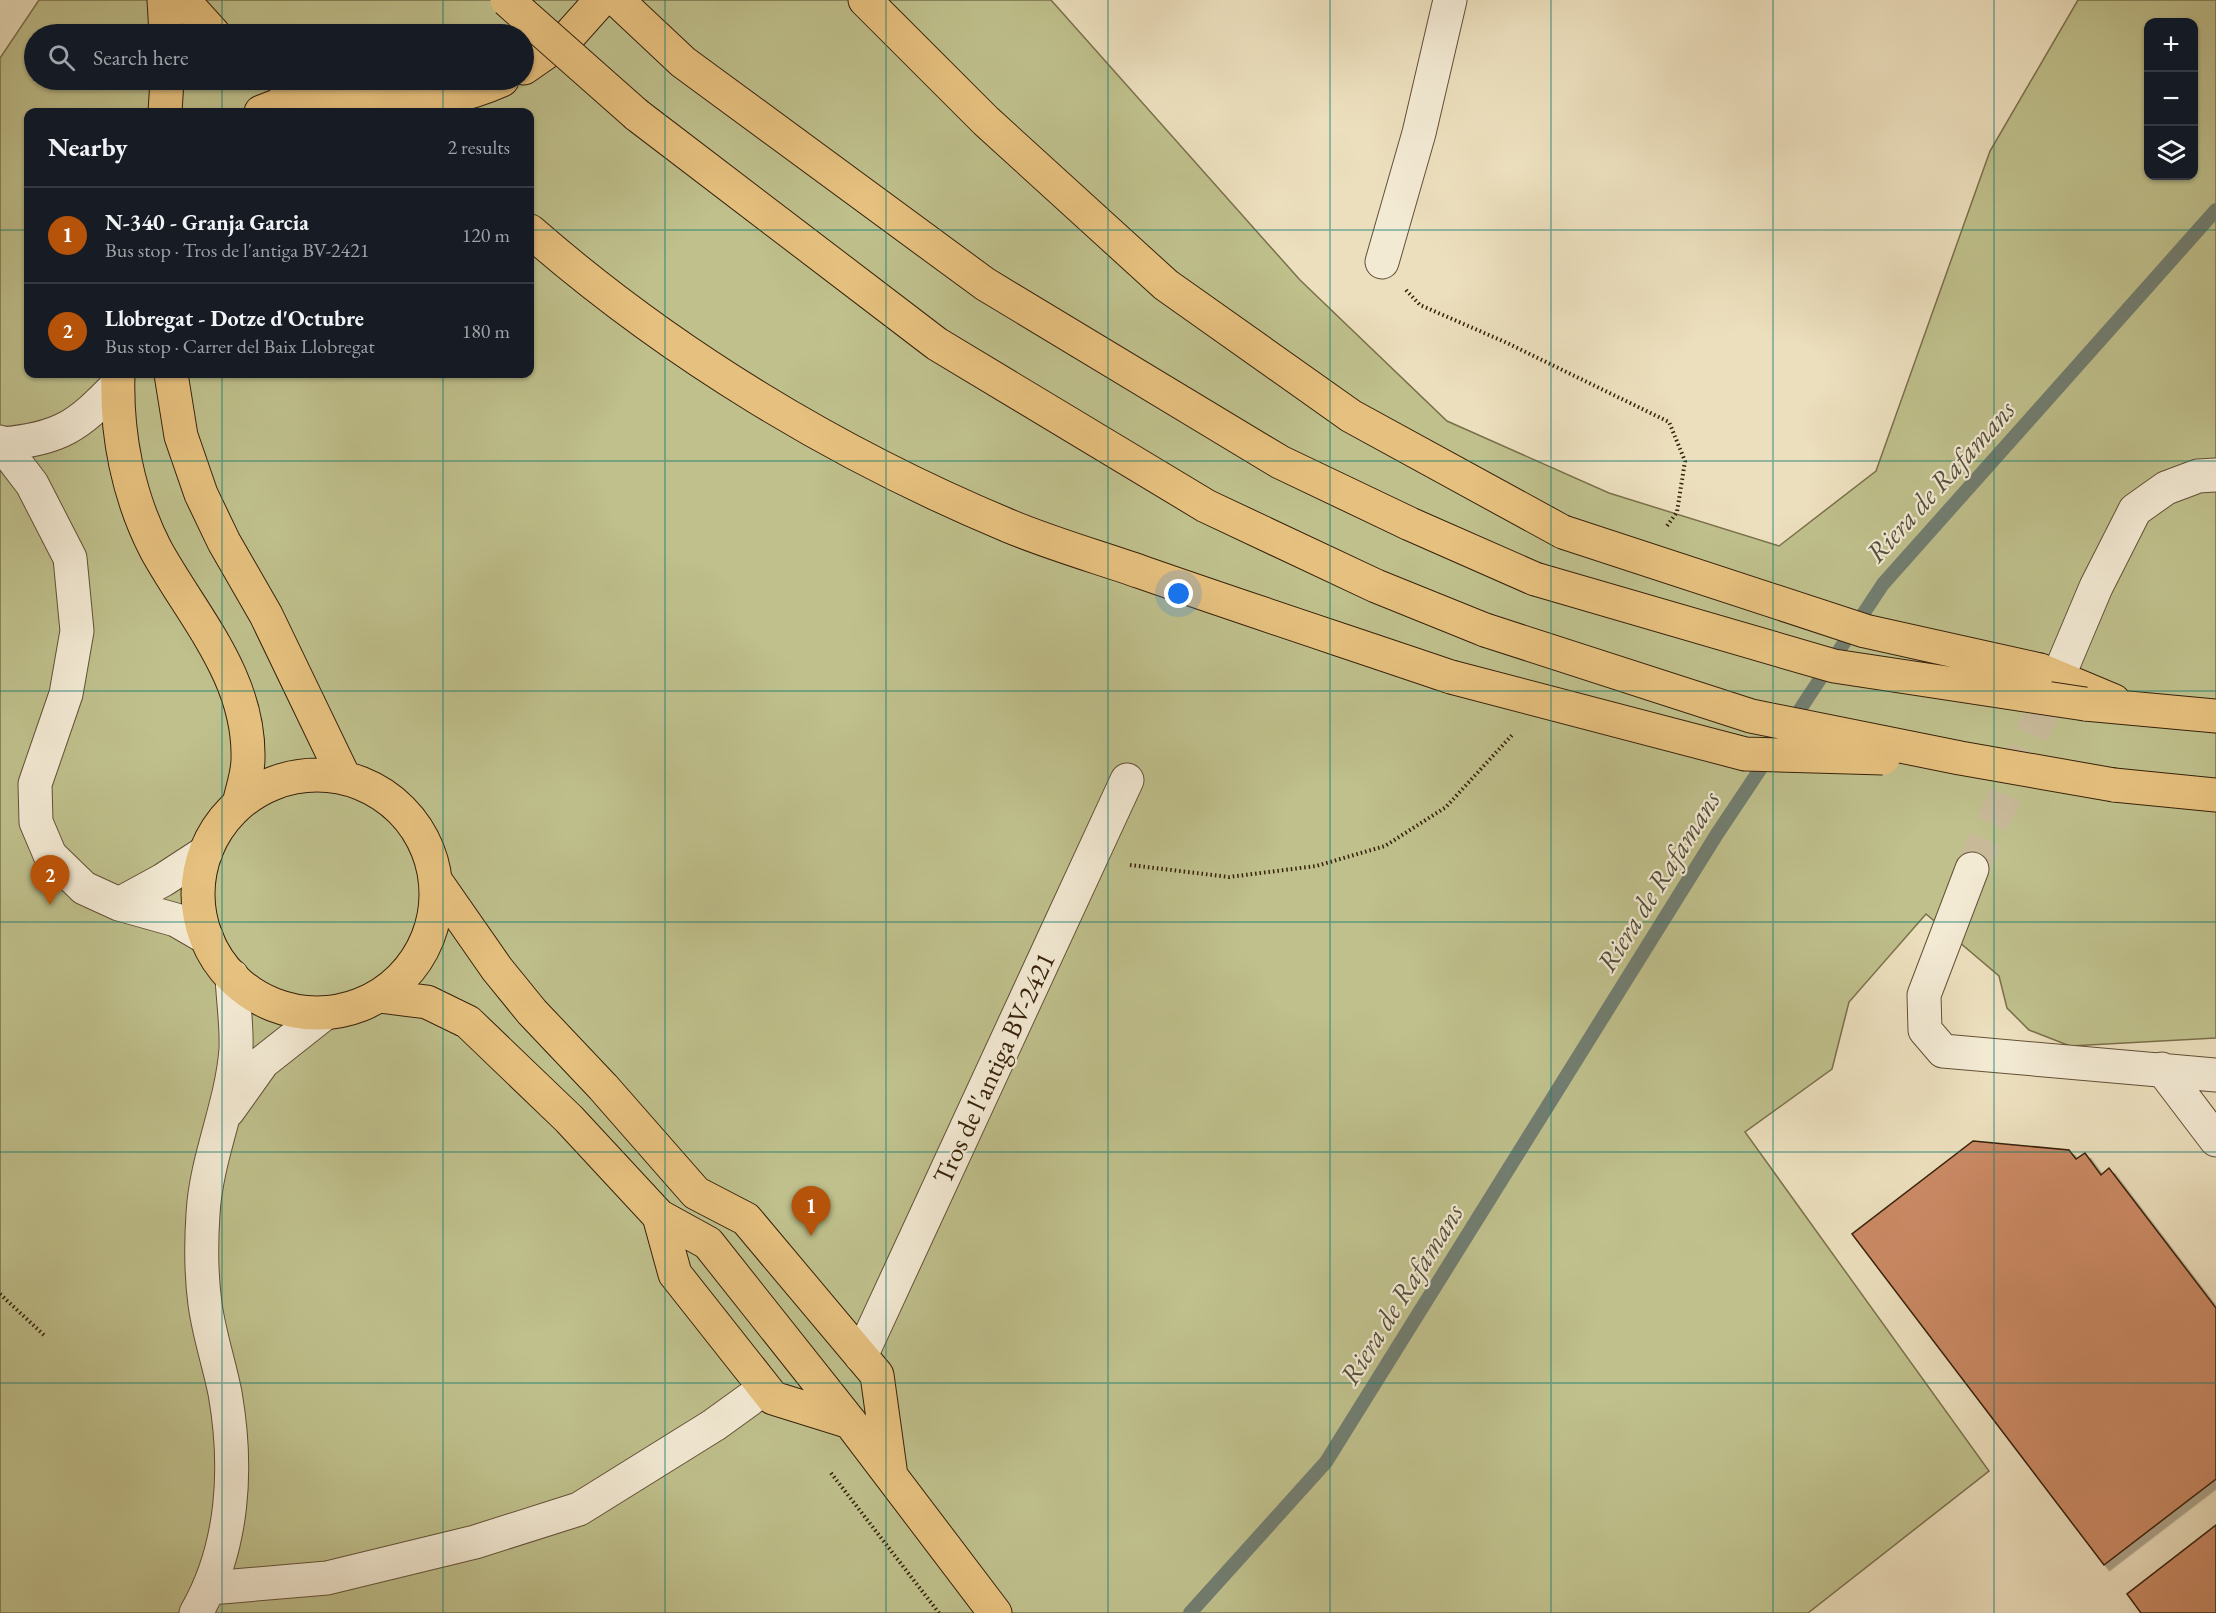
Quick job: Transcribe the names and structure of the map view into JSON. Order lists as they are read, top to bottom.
{
  "streets": {
    "street": ["Tros de l'antiga BV-2421"]
  },
  "water": ["Riera de Rafamans"],
  "page": {
    "map_buttons": ["+", "−"],
    "search": "Search here",
    "heading": ["Nearby", "2 results"],
    "list": [
      {
        "mark": "1",
        "name": "N-340 - Granja Garcia",
        "note": "Bus stop · Tros de l'antiga BV-2421",
        "value": "120 m"
      },
      {
        "mark": "2",
        "name": "Llobregat - Dotze d'Octubre",
        "note": "Bus stop · Carrer del Baix Llobregat",
        "value": "180 m"
      }
    ],
    "pins": ["2", "1"]
  }
}
